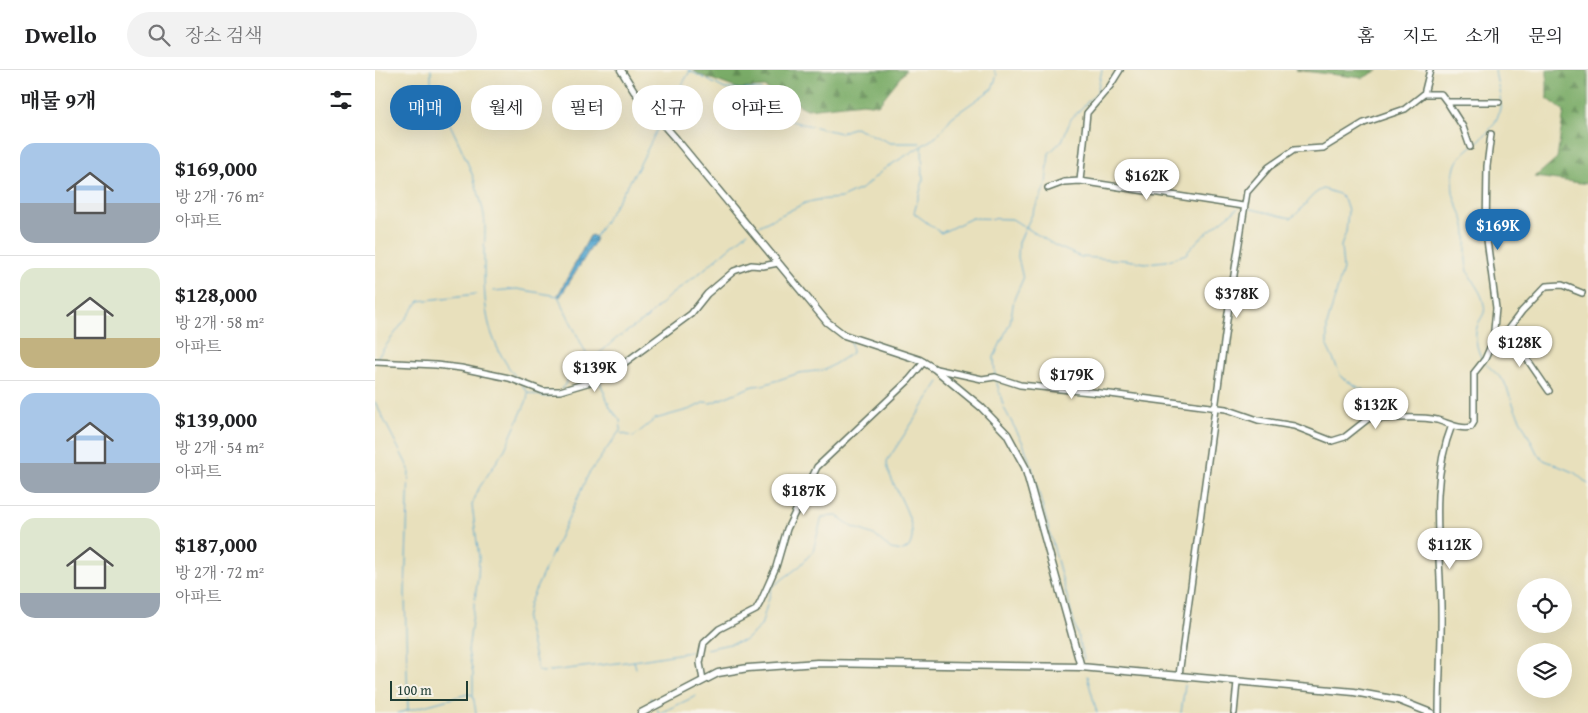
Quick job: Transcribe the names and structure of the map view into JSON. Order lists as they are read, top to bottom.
{
  "scale_bar": "100 m",
  "page": {
    "header": "Dwello",
    "search": "장소 검색",
    "nav": [
      "홈",
      "지도",
      "소개",
      "문의"
    ],
    "heading": "매물 9개",
    "chip": [
      "매매",
      "월세",
      "필터",
      "신규",
      "아파트"
    ],
    "list": [
      {
        "name": "$169,000",
        "note": "방 2개 · 76 m² · 아파트"
      },
      {
        "name": "$128,000",
        "note": "방 2개 · 58 m² · 아파트"
      },
      {
        "name": "$139,000",
        "note": "방 2개 · 54 m² · 아파트"
      },
      {
        "name": "$187,000",
        "note": "방 2개 · 72 m² · 아파트"
      }
    ],
    "price": [
      "$162K",
      "$169K",
      "$378K",
      "$128K",
      "$139K",
      "$179K",
      "$132K",
      "$187K",
      "$112K"
    ],
    "scale": "100 m"
  }
}
